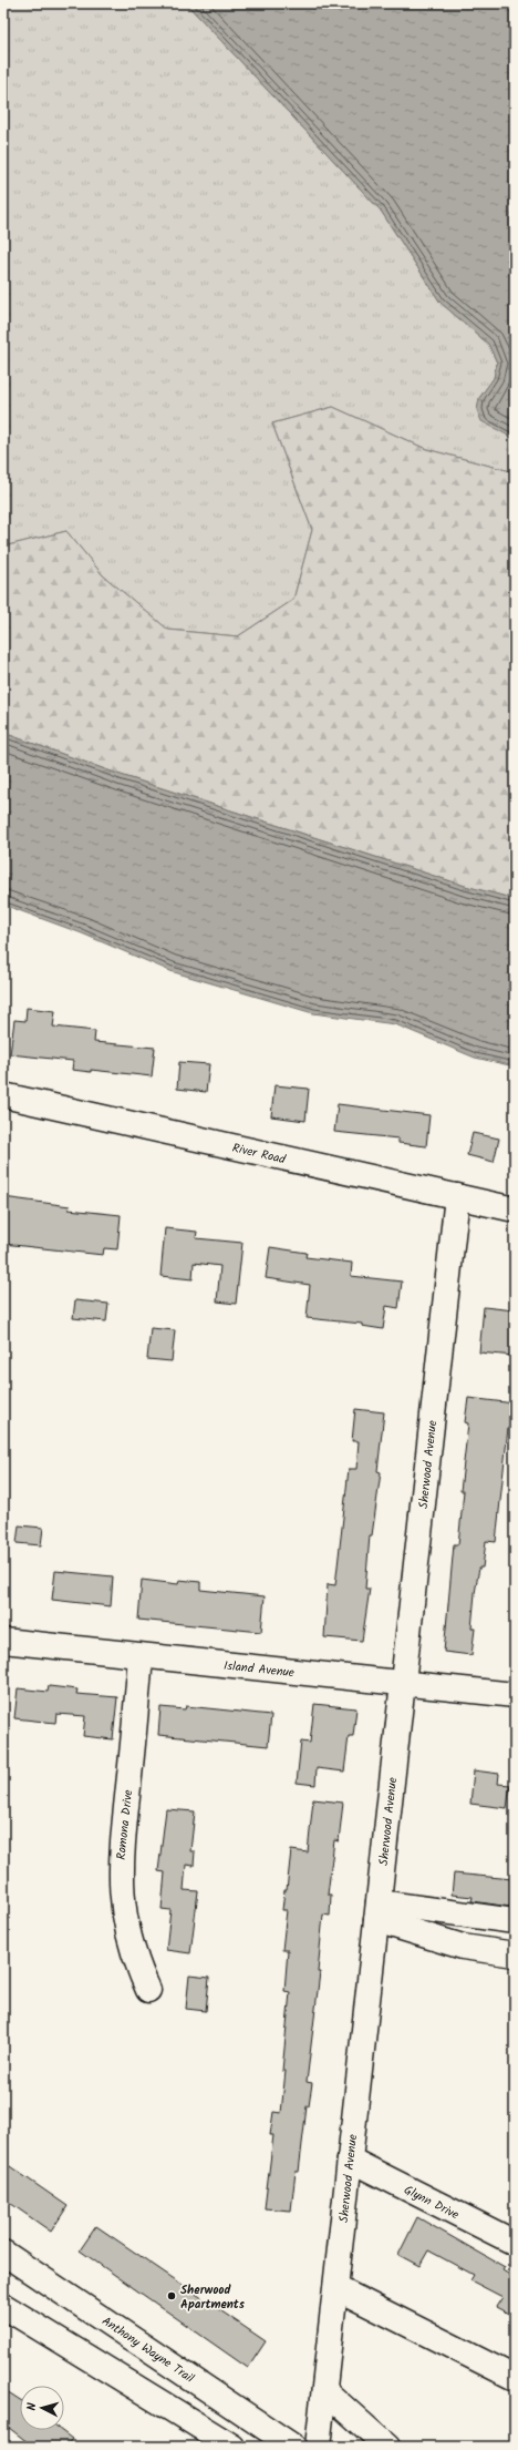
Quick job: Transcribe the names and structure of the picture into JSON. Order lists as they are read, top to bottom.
{
  "streets": {
    "main road": [
      "River Road",
      "Sherwood Avenue",
      "Island Avenue",
      "Romona Drive",
      "Glynn Drive",
      "Anthony Wayne Trail"
    ]
  },
  "crossings": [
    ["River Road", "Sherwood Avenue"],
    ["Sherwood Avenue", "Island Avenue"],
    ["Sherwood Avenue", "Glynn Drive"],
    ["Island Avenue", "Romona Drive"]
  ],
  "places": ["Sherwood Apartments"],
  "north": "left"
}
